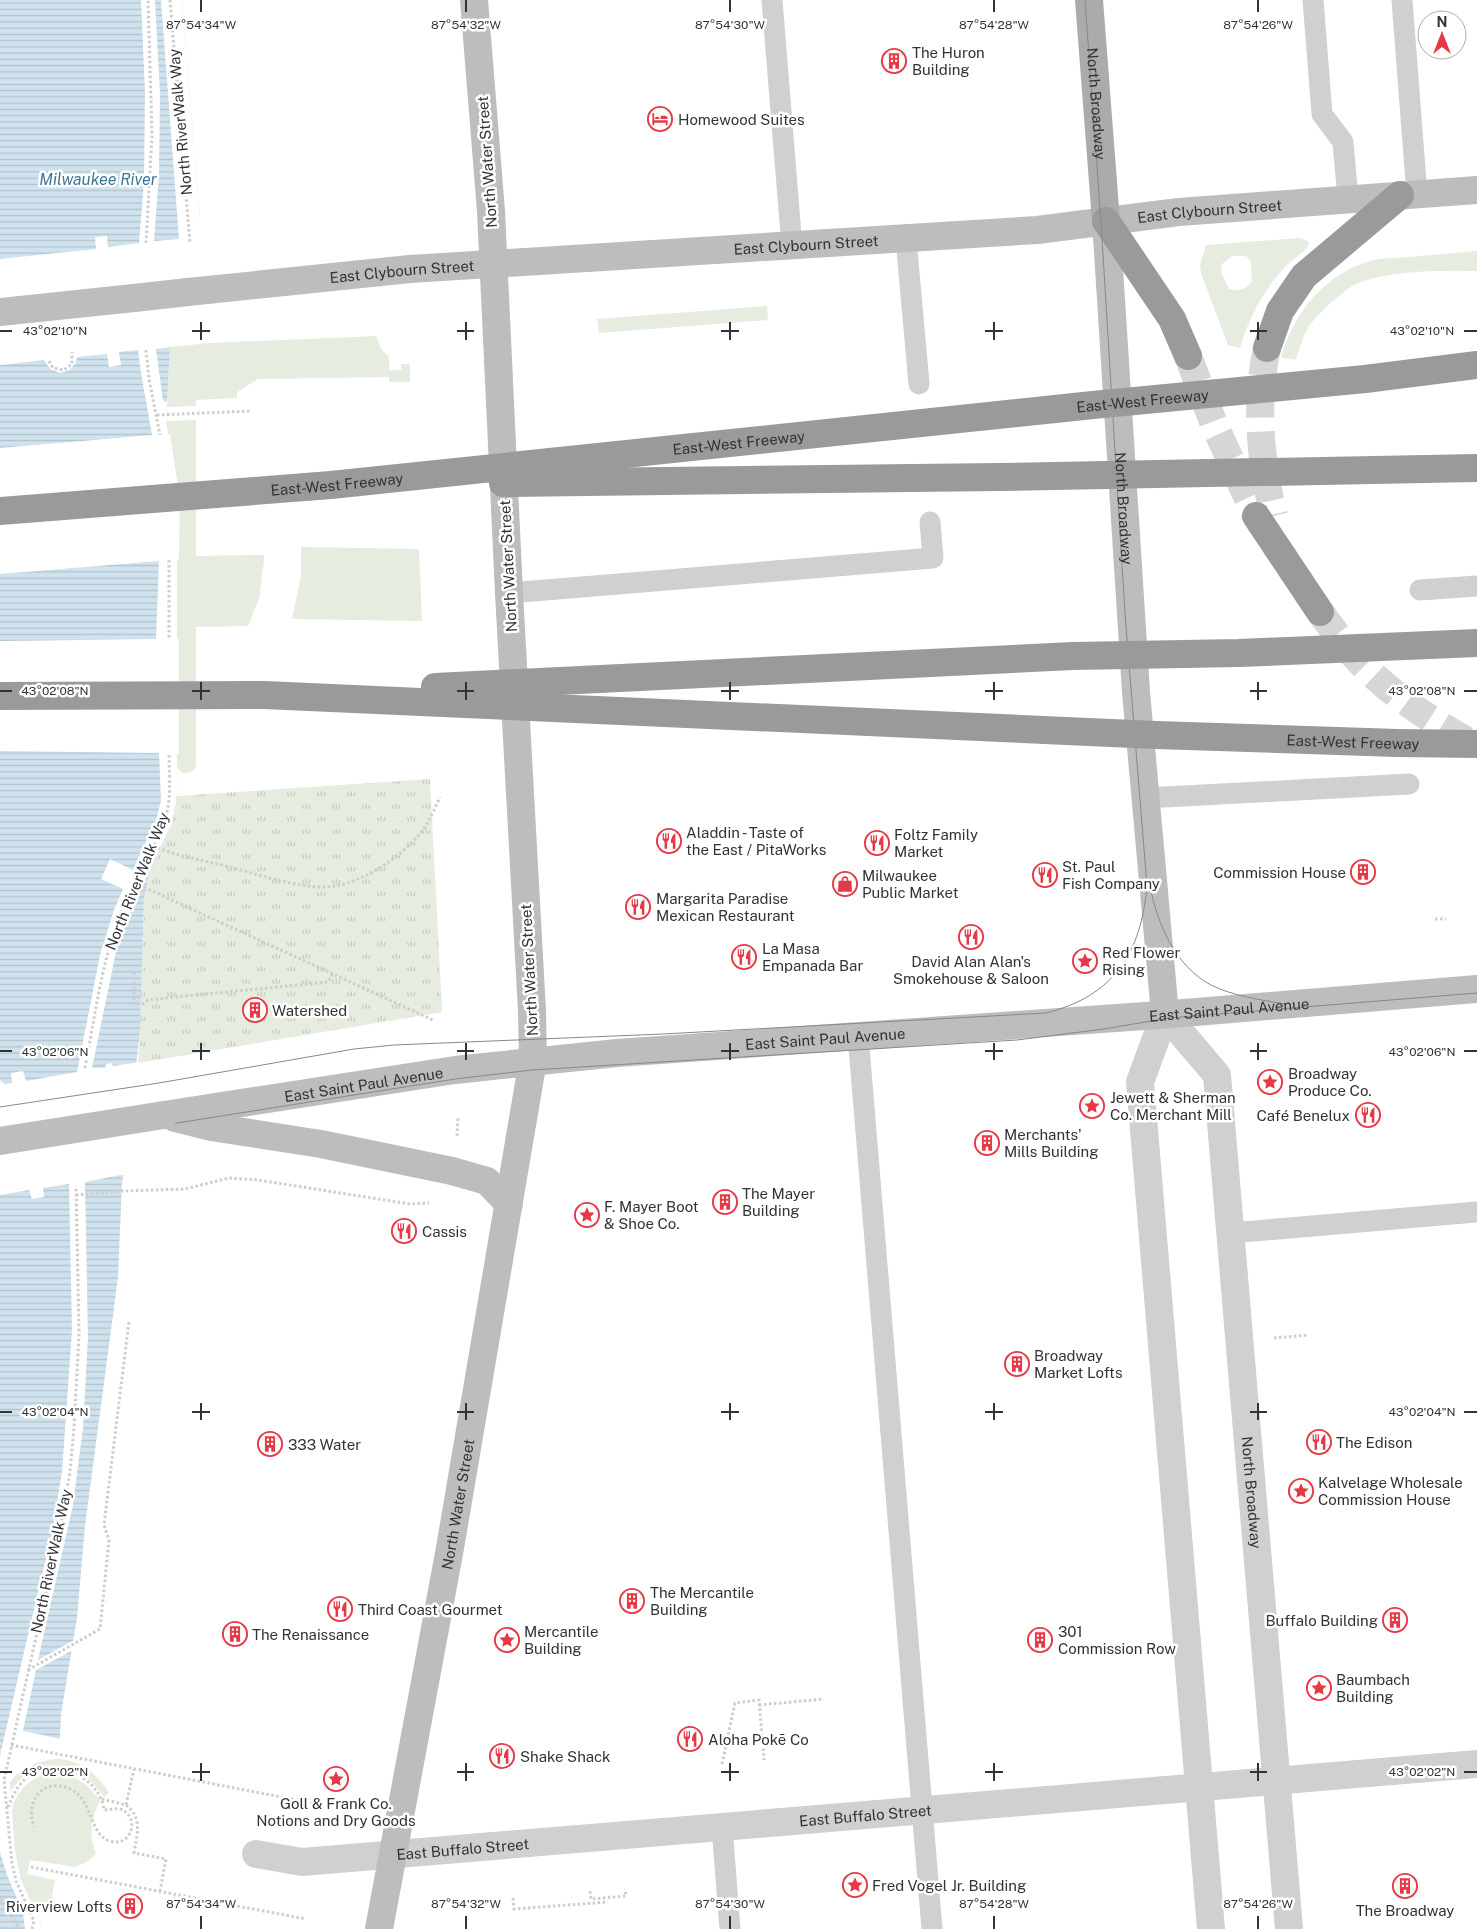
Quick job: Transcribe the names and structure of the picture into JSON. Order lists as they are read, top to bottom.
{
  "streets": {
    "highway": ["East-West Freeway"],
    "main road": [
      "North Broadway",
      "North Water Street",
      "East Clybourn Street",
      "East Saint Paul Avenue"
    ],
    "street": ["East Buffalo Street"],
    "path": ["North RiverWalk Way"]
  },
  "crossings": [
    ["North Broadway", "East Clybourn Street"],
    ["North Broadway", "East Saint Paul Avenue"],
    ["North Broadway", "East Buffalo Street"],
    ["North Water Street", "East Clybourn Street"],
    ["North Water Street", "East Saint Paul Avenue"],
    ["North Water Street", "East Buffalo Street"]
  ],
  "water": ["Milwaukee River"],
  "places": {
    "building": [
      "The Huron Building",
      "Commission House",
      "Watershed",
      "Merchants' Mills Building",
      "The Mayer Building",
      "Broadway Market Lofts",
      "333 Water",
      "The Mercantile Building",
      "Buffalo Building",
      "The Renaissance",
      "301 Commission Row",
      "The Broadway",
      "Riverview Lofts"
    ],
    "hotel": ["Homewood Suites"],
    "restaurant": [
      "Aladdin - Taste of the East / PitaWorks",
      "Foltz Family Market",
      "St. Paul Fish Company",
      "Margarita Paradise Mexican Restaurant",
      "David Alan Alan's Smokehouse & Saloon",
      "La Masa Empanada Bar",
      "Café Benelux",
      "Cassis",
      "The Edison",
      "Third Coast Gourmet",
      "Aloha Pokē Co",
      "Shake Shack"
    ],
    "shop": ["Milwaukee Public Market"],
    "place": [
      "Red Flower Rising",
      "Broadway Produce Co.",
      "Jewett & Sherman Co. Merchant Mill",
      "F. Mayer Boot & Shoe Co.",
      "Kalvelage Wholesale Commission House",
      "Mercantile Building",
      "Baumbach Building",
      "Goll & Frank Co. Notions and Dry Goods",
      "Fred Vogel Jr. Building"
    ]
  },
  "north": "top",
  "coordinates": [
    "87°54'34\"W",
    "87°54'32\"W",
    "87°54'30\"W",
    "87°54'28\"W",
    "87°54'26\"W",
    "43°02'10\"N",
    "43°02'08\"N",
    "43°02'06\"N",
    "43°02'04\"N",
    "43°02'02\"N"
  ]
}
